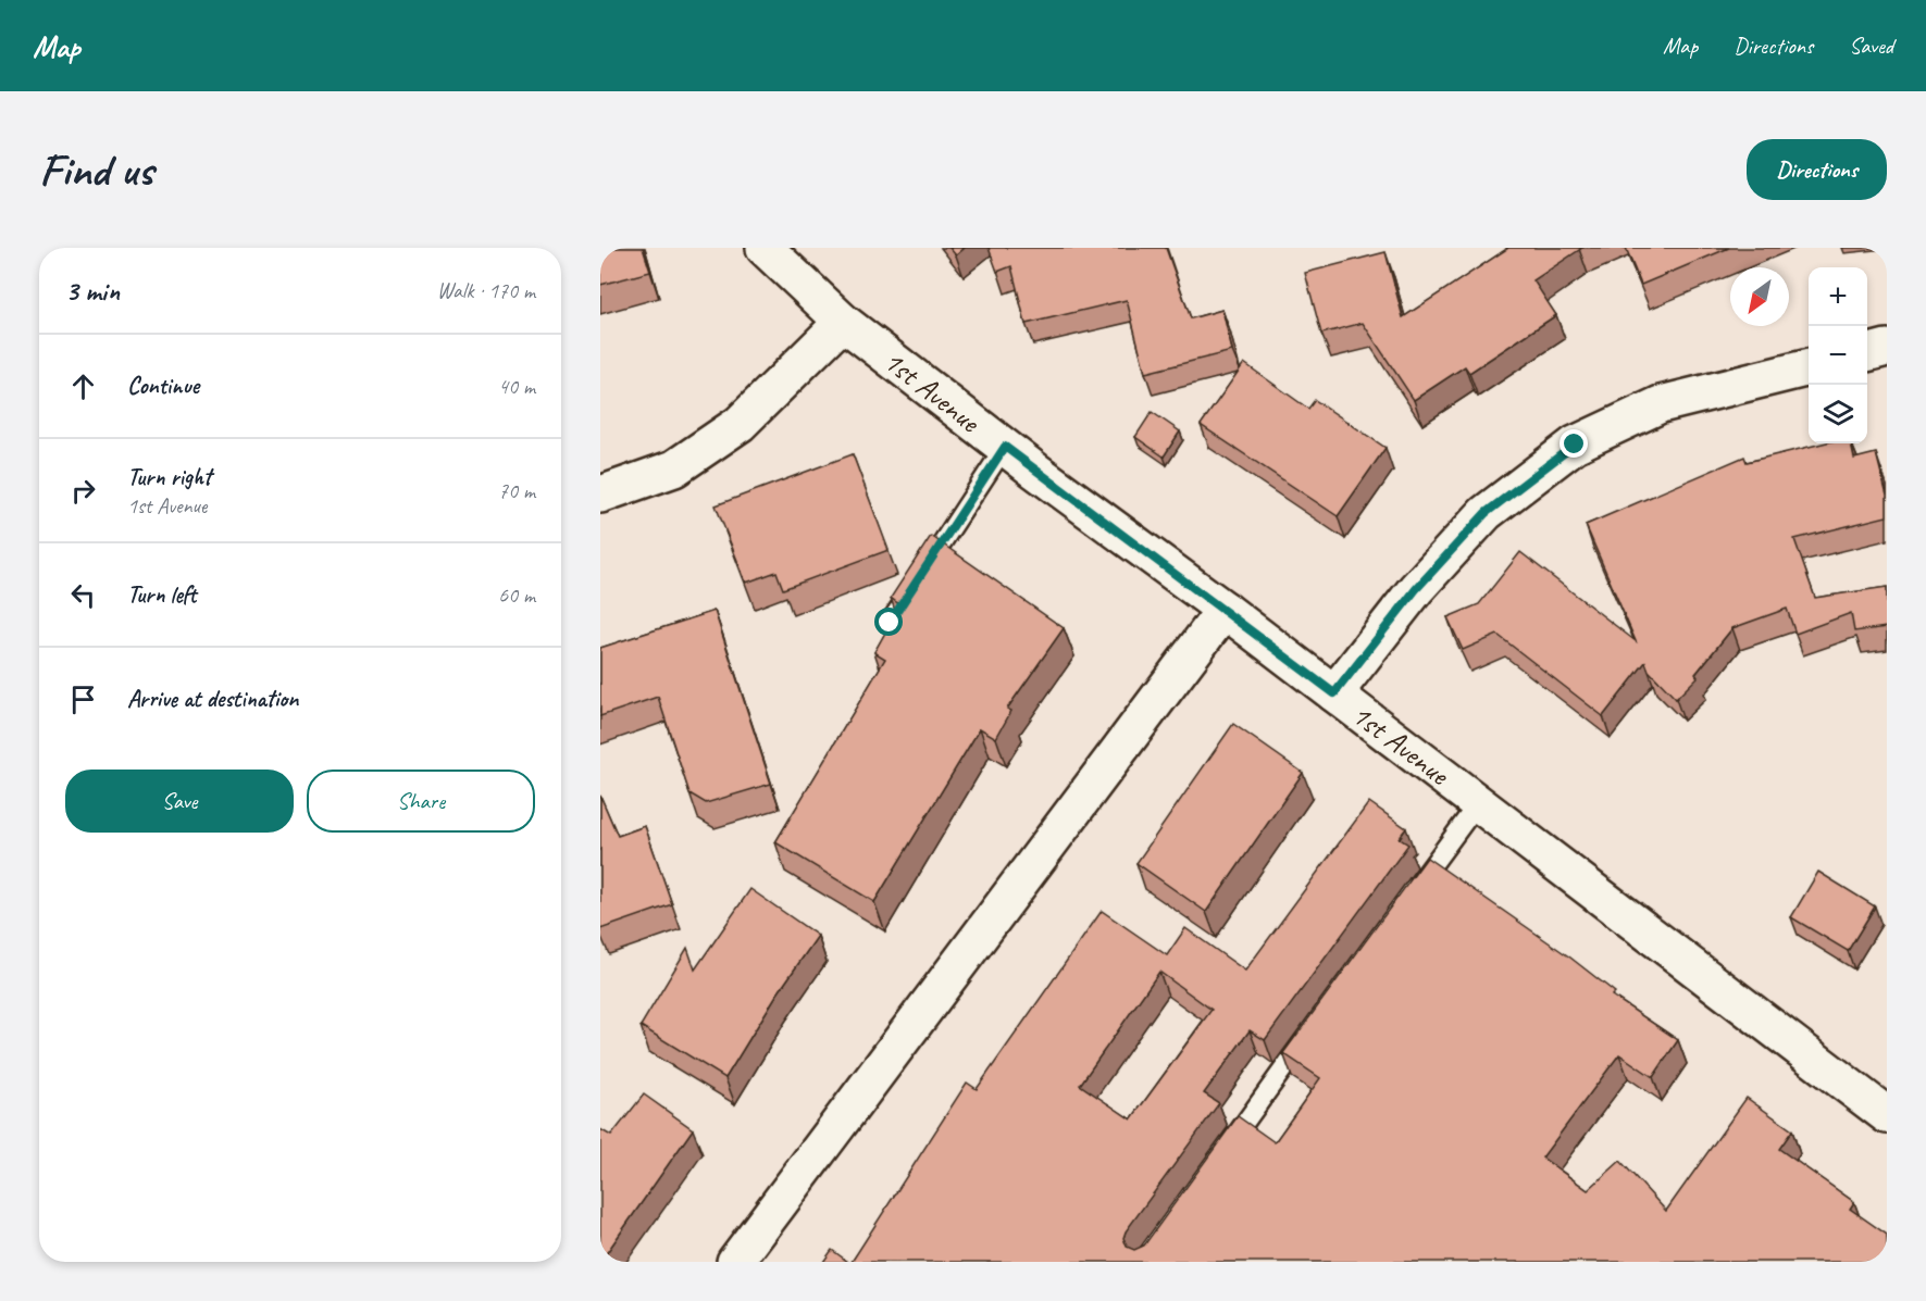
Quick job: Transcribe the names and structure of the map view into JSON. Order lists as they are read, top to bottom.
{
  "streets": {
    "street": ["1st Avenue"]
  },
  "north": "bottom left",
  "page": {
    "header": "Map",
    "nav": ["Map", "Directions", "Saved"],
    "buttons": [
      "Directions",
      ["Save", "Share"]
    ],
    "title": "Find us",
    "heading": ["3 min", "Walk · 170 m"],
    "map_buttons": ["+", "−"],
    "list": [
      ["Continue", "40 m"],
      ["Turn right", "1st Avenue", "70 m"],
      ["Turn left", "60 m"],
      "Arrive at destination"
    ]
  }
}
